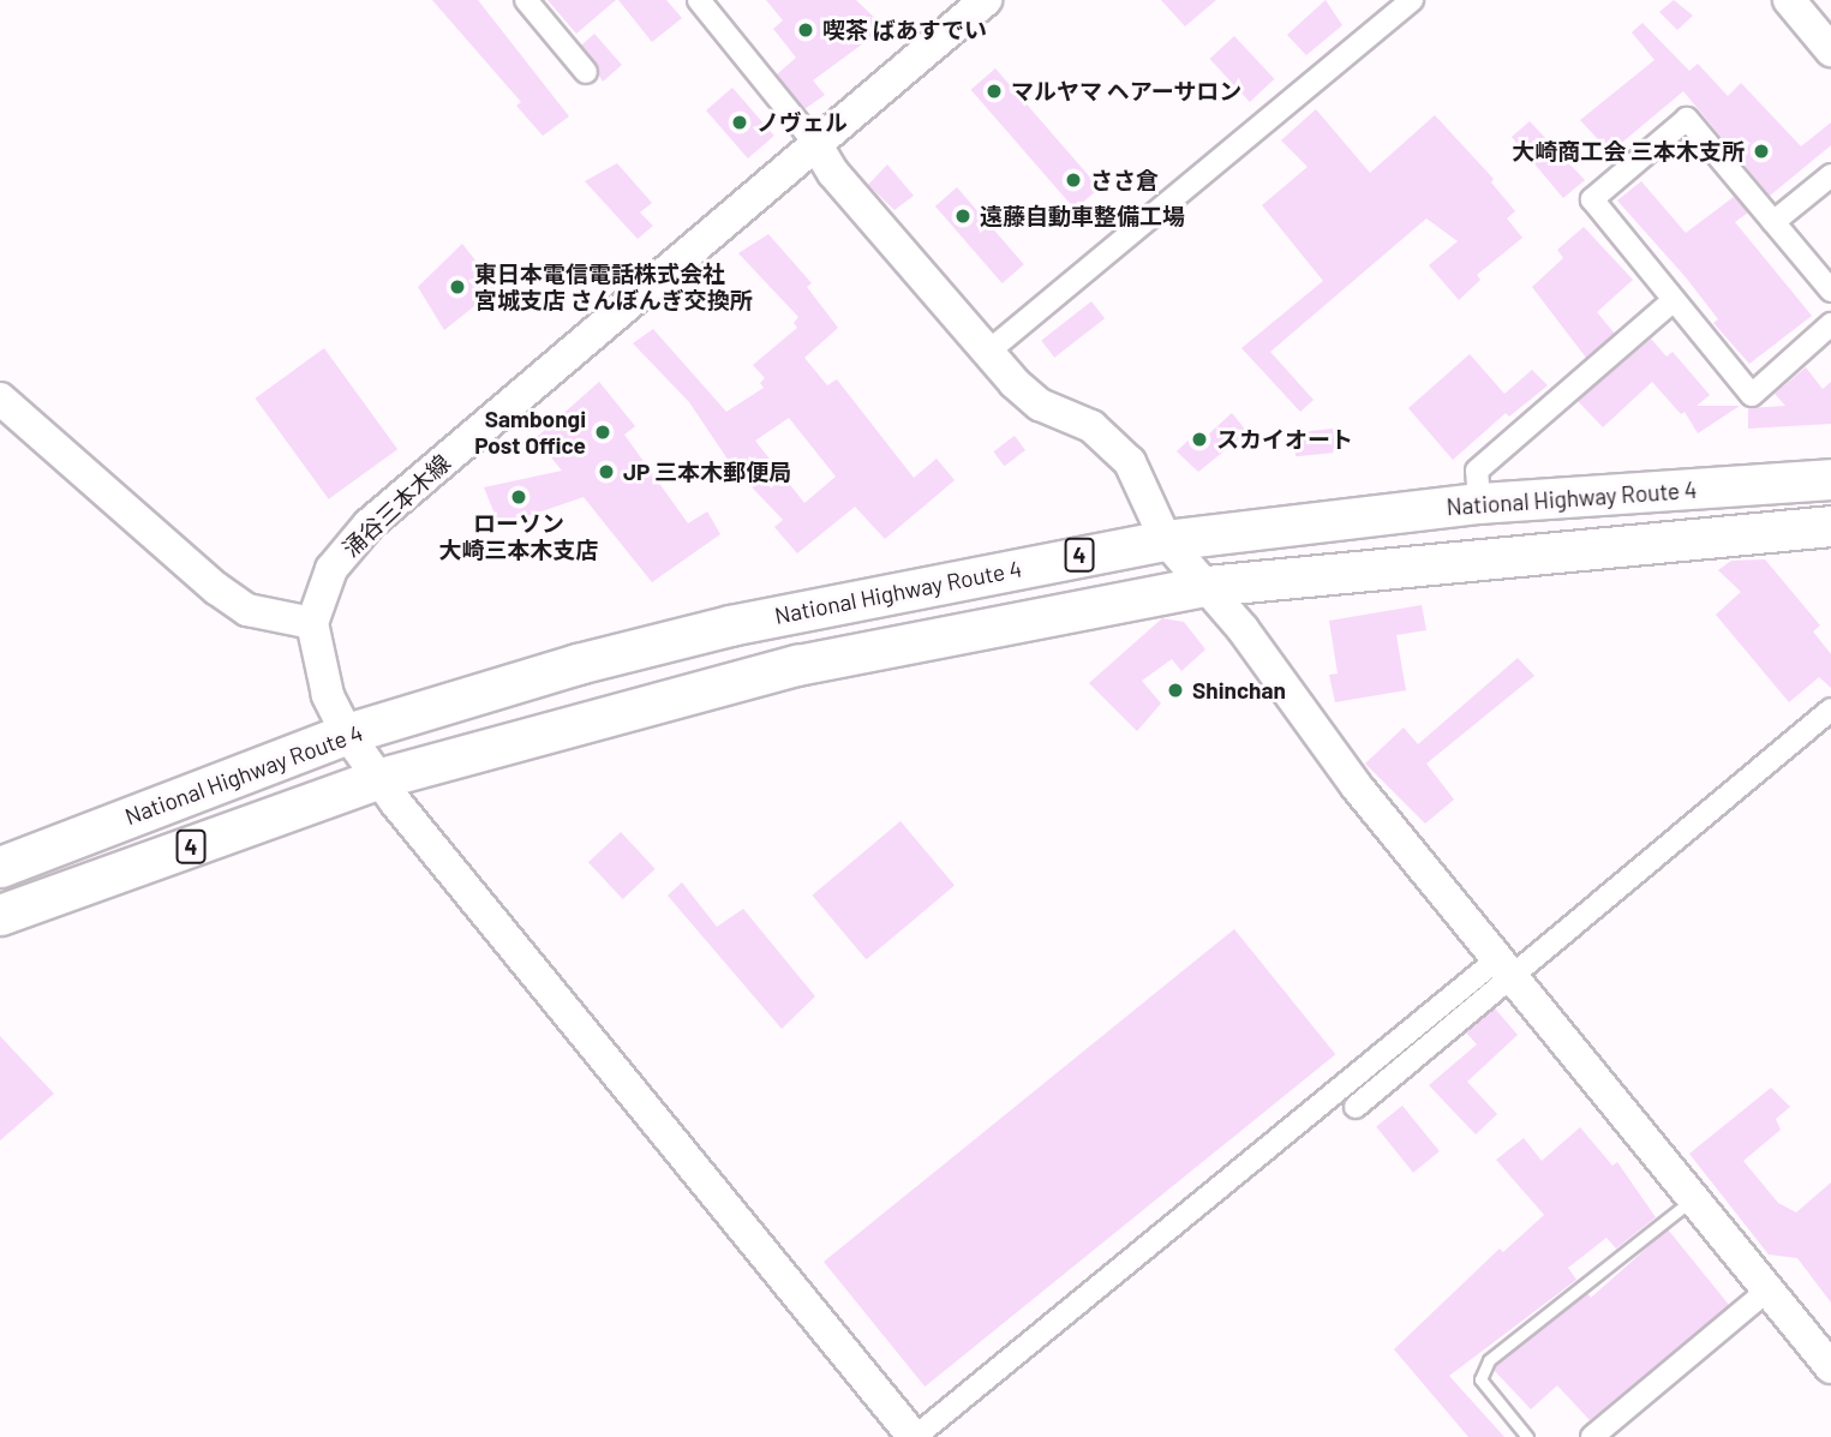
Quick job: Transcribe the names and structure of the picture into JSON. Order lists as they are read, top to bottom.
{
  "streets": {
    "highway": ["National Highway Route 4", "4"],
    "street": ["涌谷三本木線"]
  },
  "places": [
    "喫茶 ばあすでい",
    "マルヤマ ヘアーサロン",
    "ノヴェル",
    "大崎商工会 三本木支所",
    "ささ倉",
    "遠藤自動車整備工場",
    "東日本電信電話株式会社 宮城支店 さんぼんぎ交換所",
    "Sambongi Post Office",
    "スカイオート",
    "JP 三本木郵便局",
    "ローソン 大崎三本木支店",
    "Shinchan"
  ]
}
